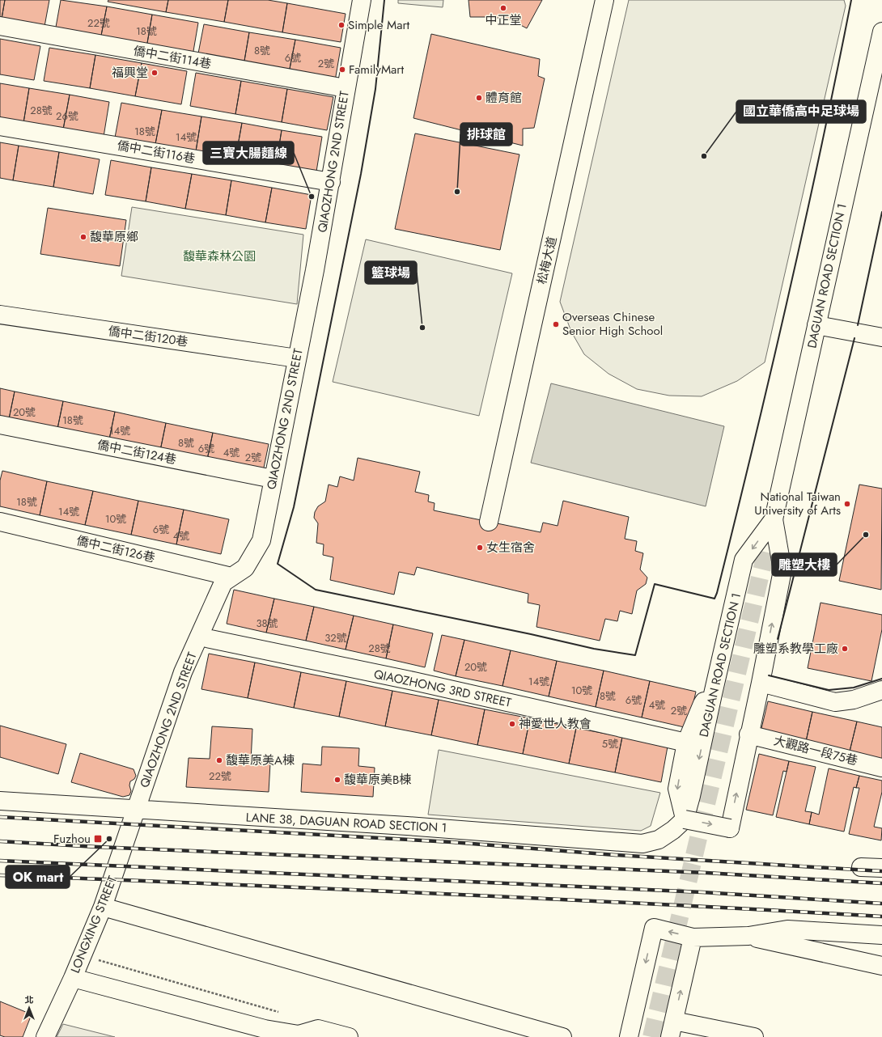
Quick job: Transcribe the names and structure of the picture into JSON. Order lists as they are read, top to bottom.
{
  "streets": {
    "street": [
      "僑中二街114巷",
      "僑中二街116巷",
      "QIAOZHONG 2ND STREET",
      "松梅大道",
      "DAGUAN ROAD SECTION 1",
      "僑中二街120巷",
      "僑中二街124巷",
      "僑中二街126巷",
      "QIAOZHONG 3RD STREET",
      "大觀路一段75巷",
      "LANE 38, DAGUAN ROAD SECTION 1",
      "LONGXING STREET"
    ]
  },
  "crossings": [
    ["僑中二街114巷", "QIAOZHONG 2ND STREET"],
    ["僑中二街116巷", "QIAOZHONG 2ND STREET"],
    ["QIAOZHONG 2ND STREET", "僑中二街120巷"],
    ["QIAOZHONG 2ND STREET", "僑中二街124巷"],
    ["QIAOZHONG 2ND STREET", "僑中二街126巷"],
    ["QIAOZHONG 2ND STREET", "QIAOZHONG 3RD STREET"],
    ["QIAOZHONG 2ND STREET", "LANE 38, DAGUAN ROAD SECTION 1"],
    ["QIAOZHONG 2ND STREET", "LONGXING STREET"],
    ["DAGUAN ROAD SECTION 1", "大觀路一段75巷"],
    ["DAGUAN ROAD SECTION 1", "LANE 38, DAGUAN ROAD SECTION 1"],
    ["LANE 38, DAGUAN ROAD SECTION 1", "LONGXING STREET"]
  ],
  "parks": ["馥華森林公園"],
  "places": {
    "other": [
      "中正堂",
      "Simple Mart",
      "FamilyMart",
      "福興堂",
      "體育館",
      "國立華僑高中足球場",
      "排球館",
      "三寶大腸麵線",
      "馥華原鄉",
      "Overseas Chinese Senior High School",
      "籃球場",
      "National Taiwan University of Arts",
      "雕塑大樓",
      "女生宿舍",
      "雕塑系教學工廠",
      "神愛世人教會",
      "馥華原美A棟",
      "馥華原美B棟",
      "OK mart"
    ],
    "transit": ["Fuzhou"]
  },
  "house_numbers": [
    "22號",
    "18號",
    "8號",
    "6號",
    "2號",
    "28號",
    "26號",
    "18號",
    "14號",
    "20號",
    "18號",
    "14號",
    "8號",
    "6號",
    "4號",
    "2號",
    "18號",
    "14號",
    "10號",
    "6號",
    "4號",
    "38號",
    "32號",
    "28號",
    "20號",
    "14號",
    "10號",
    "8號",
    "6號",
    "4號",
    "2號",
    "5號",
    "22號"
  ],
  "north": "top"
}
